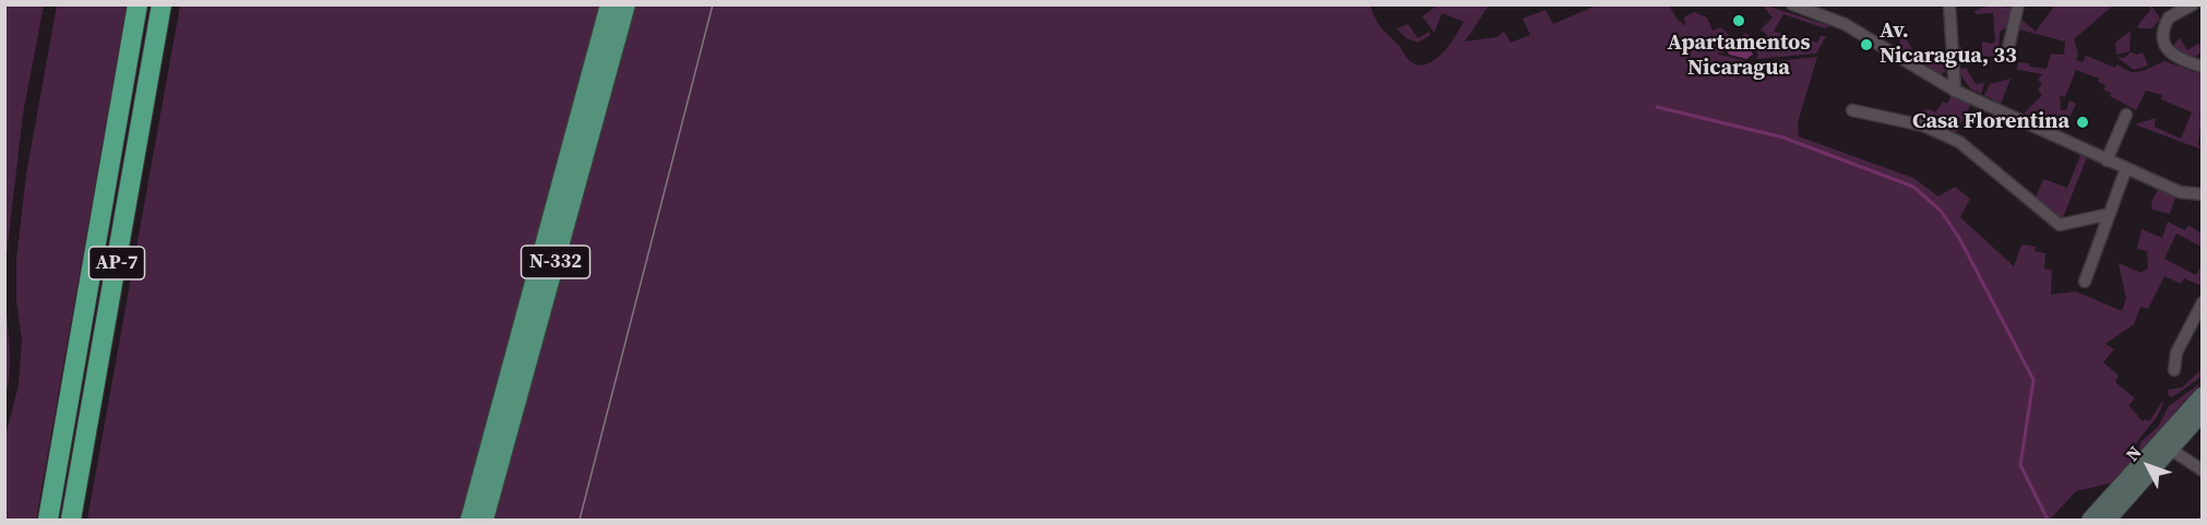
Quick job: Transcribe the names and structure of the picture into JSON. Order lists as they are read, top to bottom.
{
  "streets": {
    "highway": ["N-332", "AP-7"]
  },
  "places": ["Apartamentos Nicaragua", "Av. Nicaragua, 33", "Casa Florentina"],
  "north": "top left"
}
